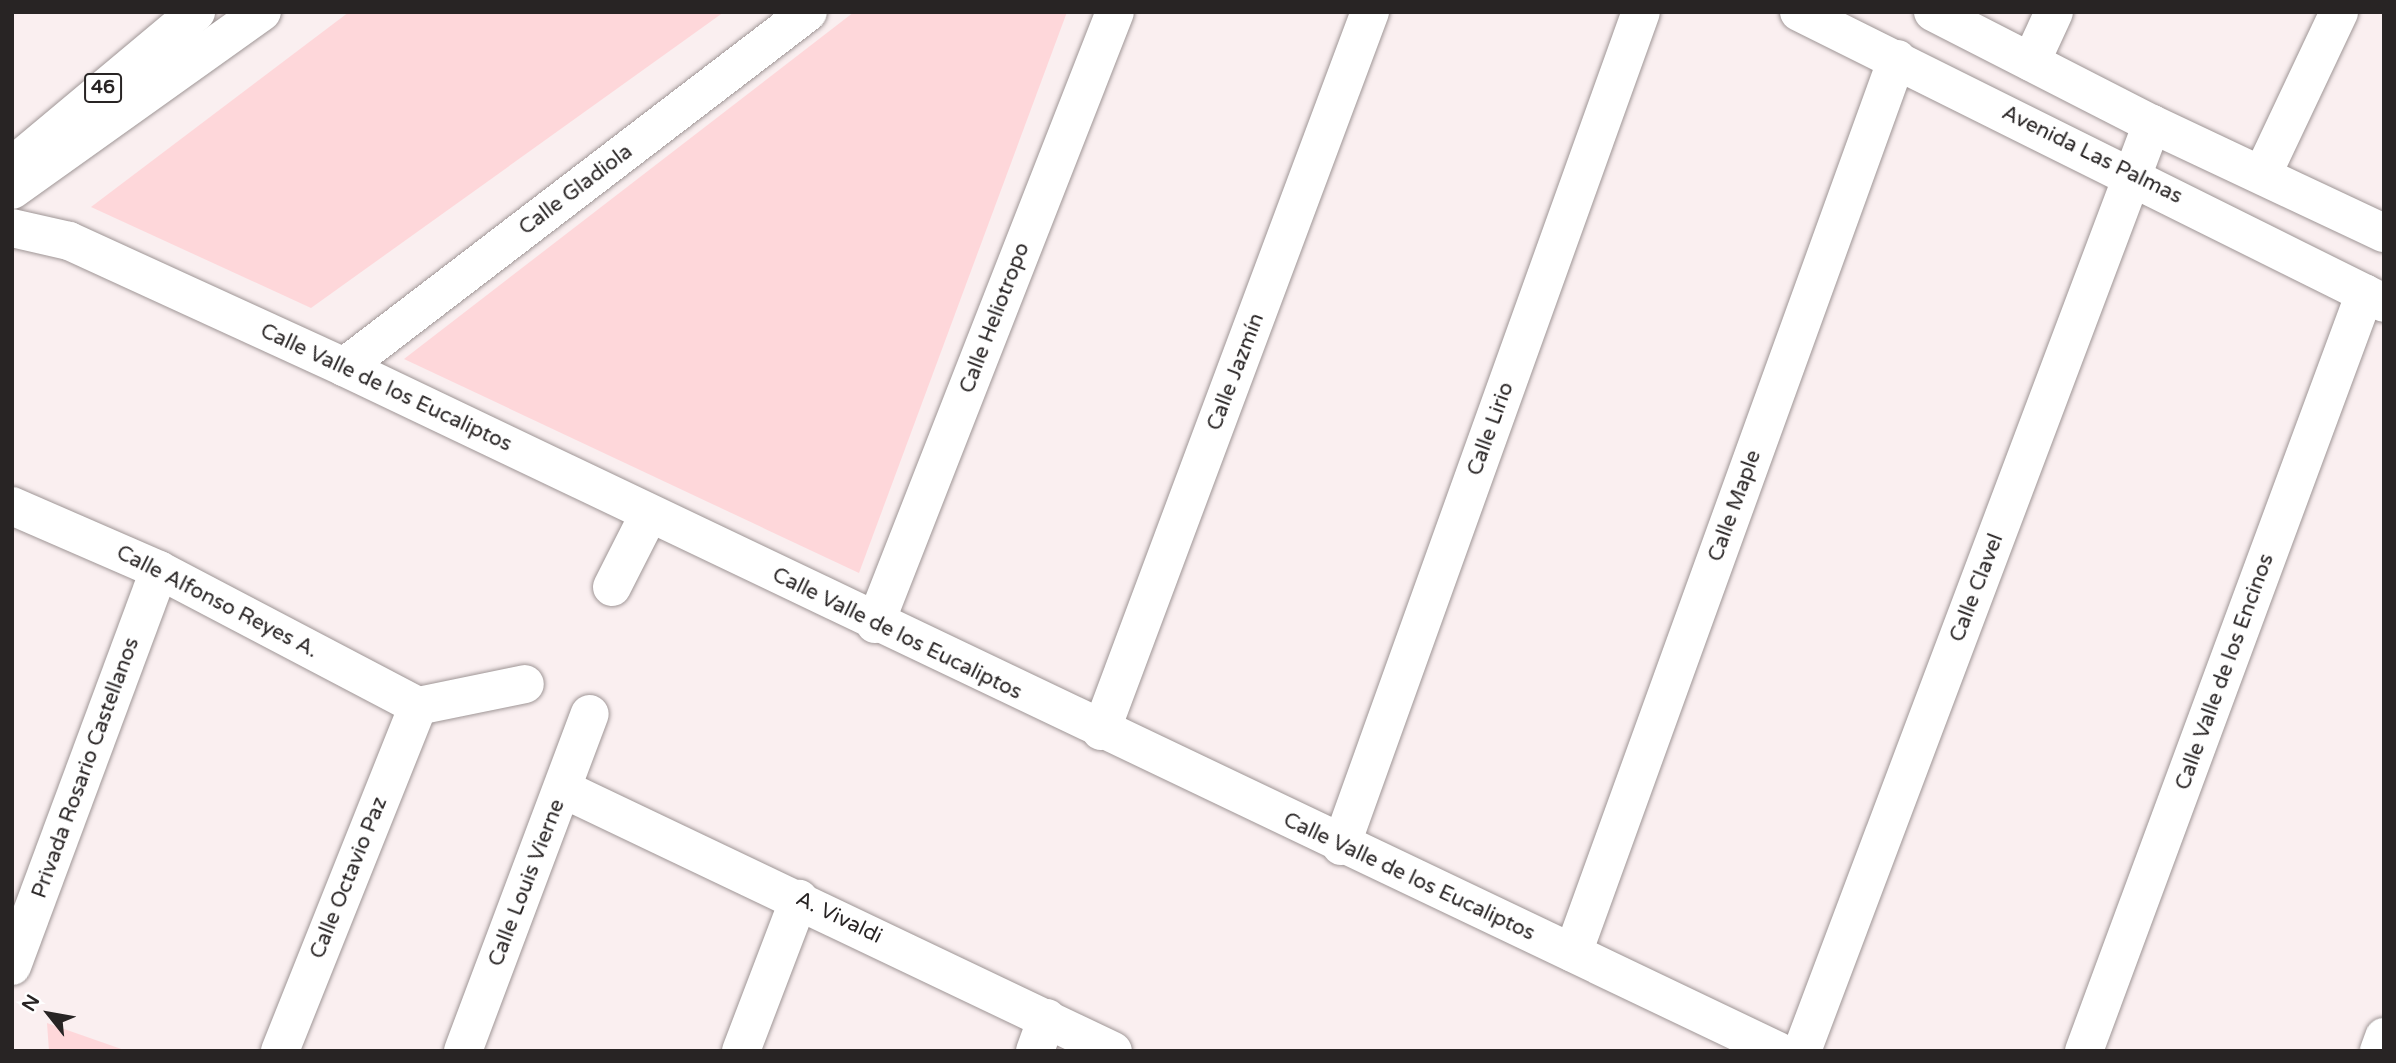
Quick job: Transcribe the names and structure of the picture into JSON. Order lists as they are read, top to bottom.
{
  "streets": {
    "street": [
      "46",
      "Avenida Las Palmas",
      "Calle Gladiola",
      "Calle Heliotropo",
      "Calle Jazmín",
      "Calle Valle de los Eucaliptos",
      "Calle Lirio",
      "Calle Maple",
      "Calle Clavel",
      "Calle Alfonso Reyes A.",
      "Calle Valle de los Encinos",
      "Privada Rosario Castellanos",
      "Calle Octavio Paz",
      "Calle Louis Vierne",
      "A. Vivaldi"
    ]
  },
  "crossings": [
    ["Avenida Las Palmas", "Calle Maple"],
    ["Avenida Las Palmas", "Calle Clavel"],
    ["Avenida Las Palmas", "Calle Valle de los Encinos"],
    ["Calle Gladiola", "Calle Valle de los Eucaliptos"],
    ["Calle Heliotropo", "Calle Valle de los Eucaliptos"],
    ["Calle Jazmín", "Calle Valle de los Eucaliptos"],
    ["Calle Valle de los Eucaliptos", "Calle Lirio"],
    ["Calle Valle de los Eucaliptos", "Calle Maple"],
    ["Calle Alfonso Reyes A.", "Privada Rosario Castellanos"],
    ["Calle Alfonso Reyes A.", "Calle Octavio Paz"],
    ["Calle Louis Vierne", "A. Vivaldi"]
  ],
  "north": "top left"
}
